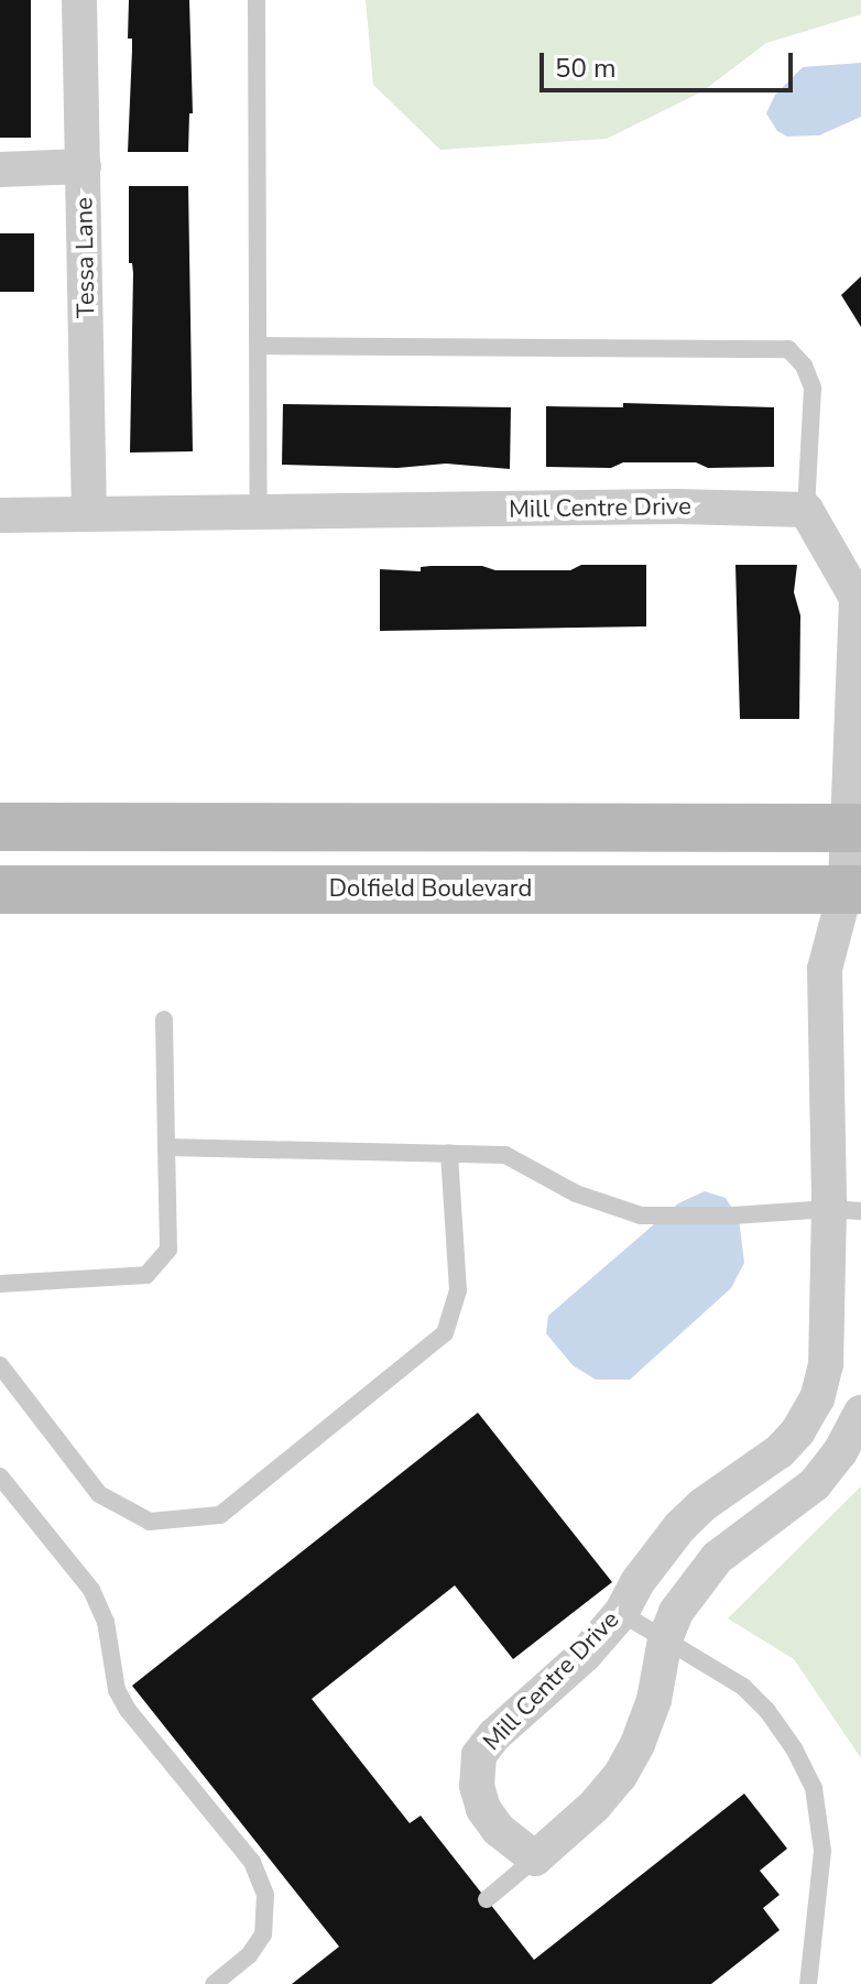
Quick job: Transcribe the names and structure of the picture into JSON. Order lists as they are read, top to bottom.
{
  "streets": {
    "main road": ["Dolfield Boulevard"],
    "street": ["Tessa Lane", "Mill Centre Drive"]
  },
  "crossings": [
    ["Tessa Lane", "Mill Centre Drive"],
    ["Mill Centre Drive", "Dolfield Boulevard"]
  ],
  "scale_bar": "50 m"
}
